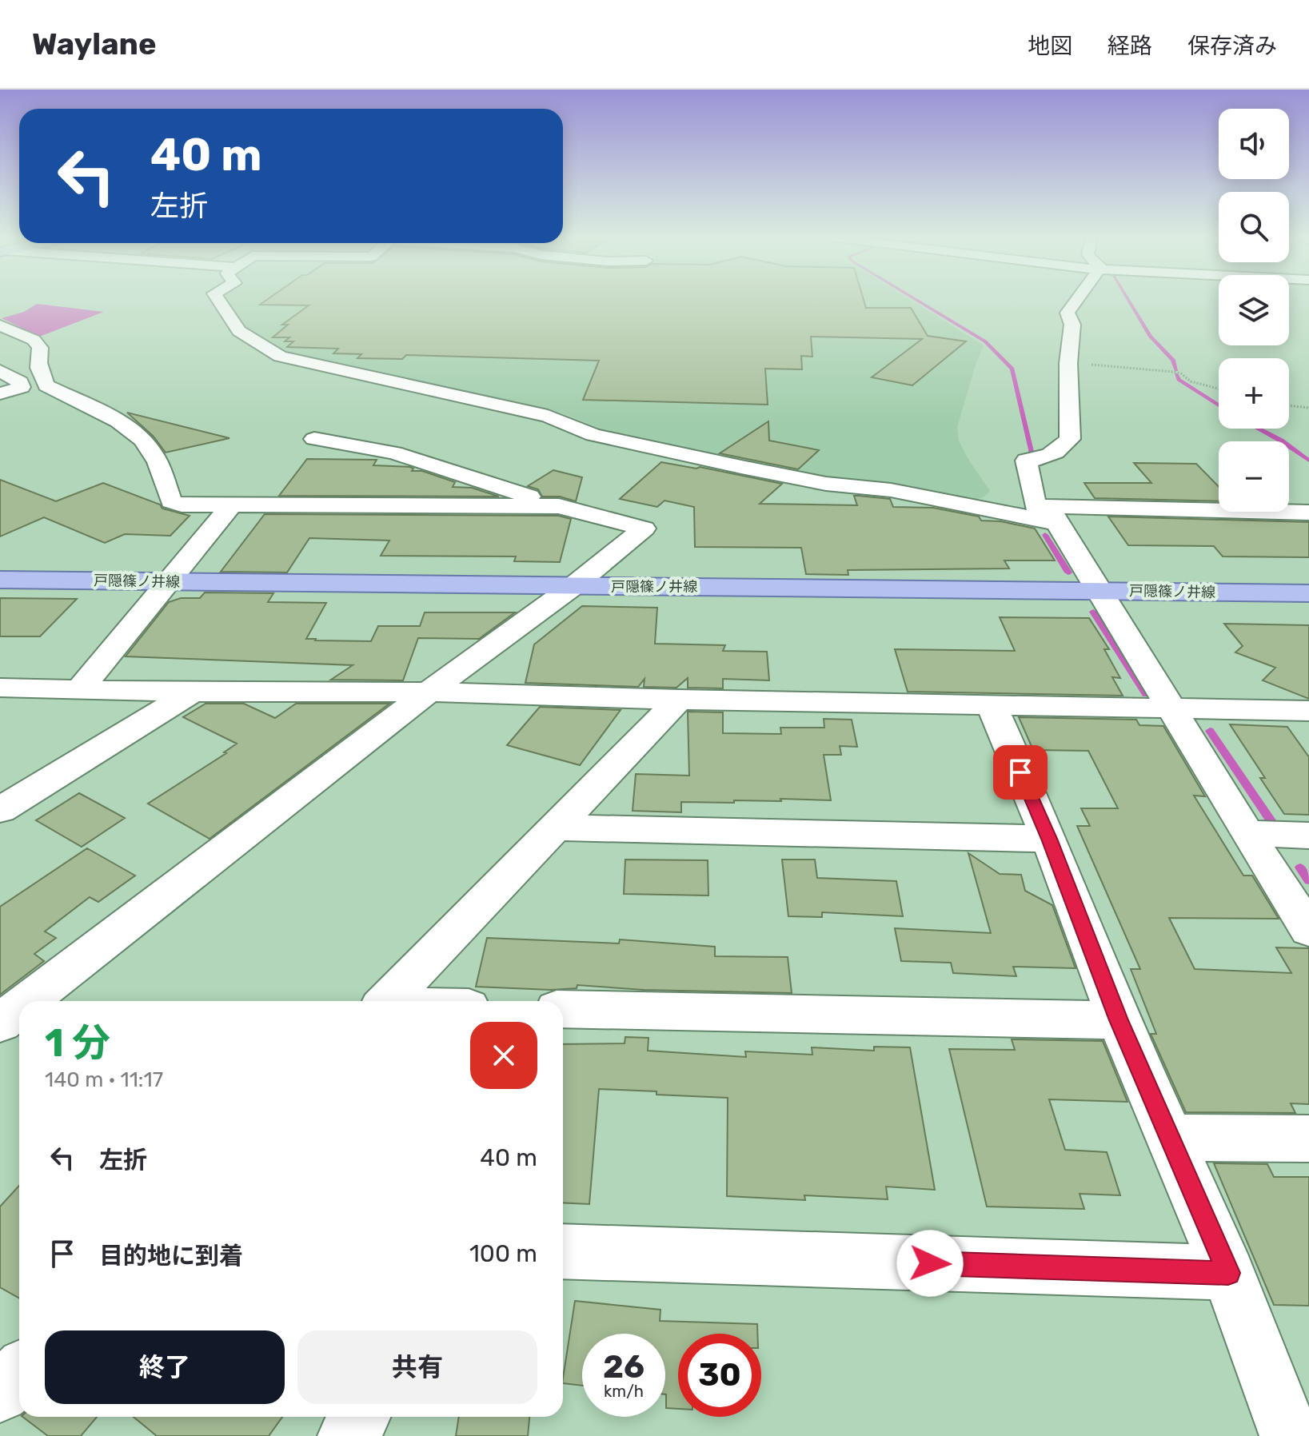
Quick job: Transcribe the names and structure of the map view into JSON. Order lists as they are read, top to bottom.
{
  "streets": {
    "main road": ["戸隠篠ノ井線"]
  },
  "page": {
    "header": "Waylane",
    "nav": ["地図", "経路", "保存済み"],
    "map_buttons": ["+", "−"],
    "turn": ["40 m", "左折"],
    "heading": ["1 分", "140 m · 11:17"],
    "list": [
      {
        "name": "左折",
        "value": "40 m"
      },
      {
        "name": "目的地に到着",
        "value": "100 m"
      }
    ],
    "buttons": ["終了", "共有"],
    "speed": "26 km/h",
    "limit": "30"
  }
}
